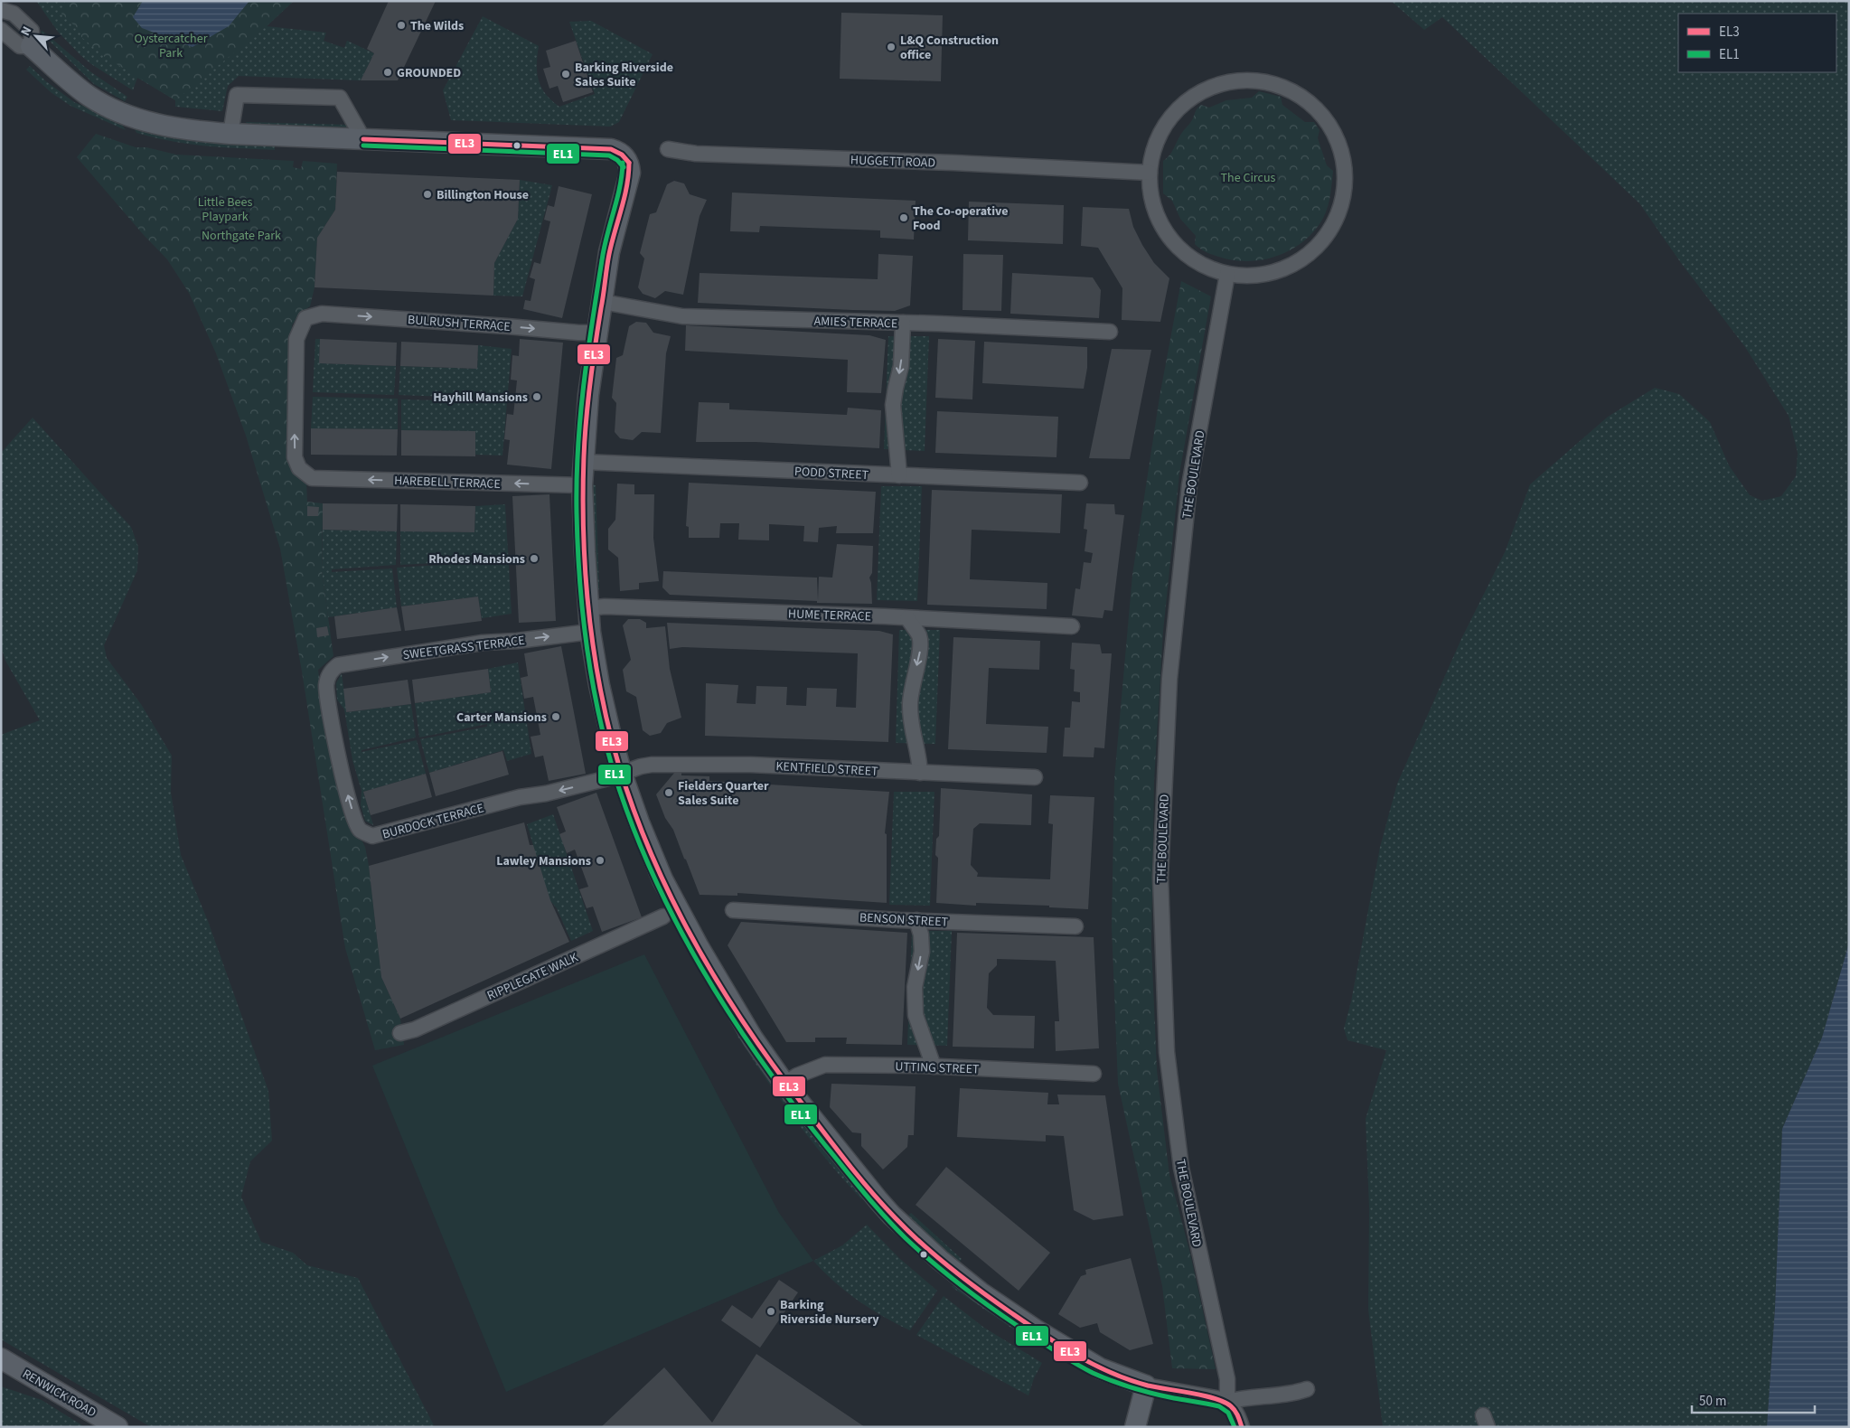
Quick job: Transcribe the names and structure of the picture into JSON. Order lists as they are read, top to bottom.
{
  "streets": {
    "street": [
      "HUGGETT ROAD",
      "AMIES TERRACE",
      "BULRUSH TERRACE",
      "PODD STREET",
      "THE BOULEVARD",
      "HAREBELL TERRACE",
      "HUME TERRACE",
      "SWEETGRASS TERRACE",
      "KENTFIELD STREET",
      "BURDOCK TERRACE",
      "BENSON STREET",
      "RIPPLEGATE WALK",
      "UTTING STREET",
      "RENWICK ROAD"
    ]
  },
  "crossings": [
    ["BULRUSH TERRACE", "HAREBELL TERRACE"],
    ["SWEETGRASS TERRACE", "BURDOCK TERRACE"],
    ["KENTFIELD STREET", "BURDOCK TERRACE"]
  ],
  "one_way": ["HAREBELL TERRACE", "SWEETGRASS TERRACE"],
  "parks": [
    "Oystercatcher Park",
    "The Circus",
    "Little Bees Playpark",
    "Northgate Park"
  ],
  "places": [
    "The Wilds",
    "L&Q Construction office",
    "GROUNDED",
    "Barking Riverside Sales Suite",
    "Billington House",
    "The Co-operative Food",
    "Hayhill Mansions",
    "Rhodes Mansions",
    "Carter Mansions",
    "Fielders Quarter Sales Suite",
    "Lawley Mansions",
    "Barking Riverside Nursery"
  ],
  "lines": ["transit line EL3", "transit line EL1"],
  "legend": ["EL3", "EL1"],
  "scale_bar": "50 m",
  "north": "top left"
}
